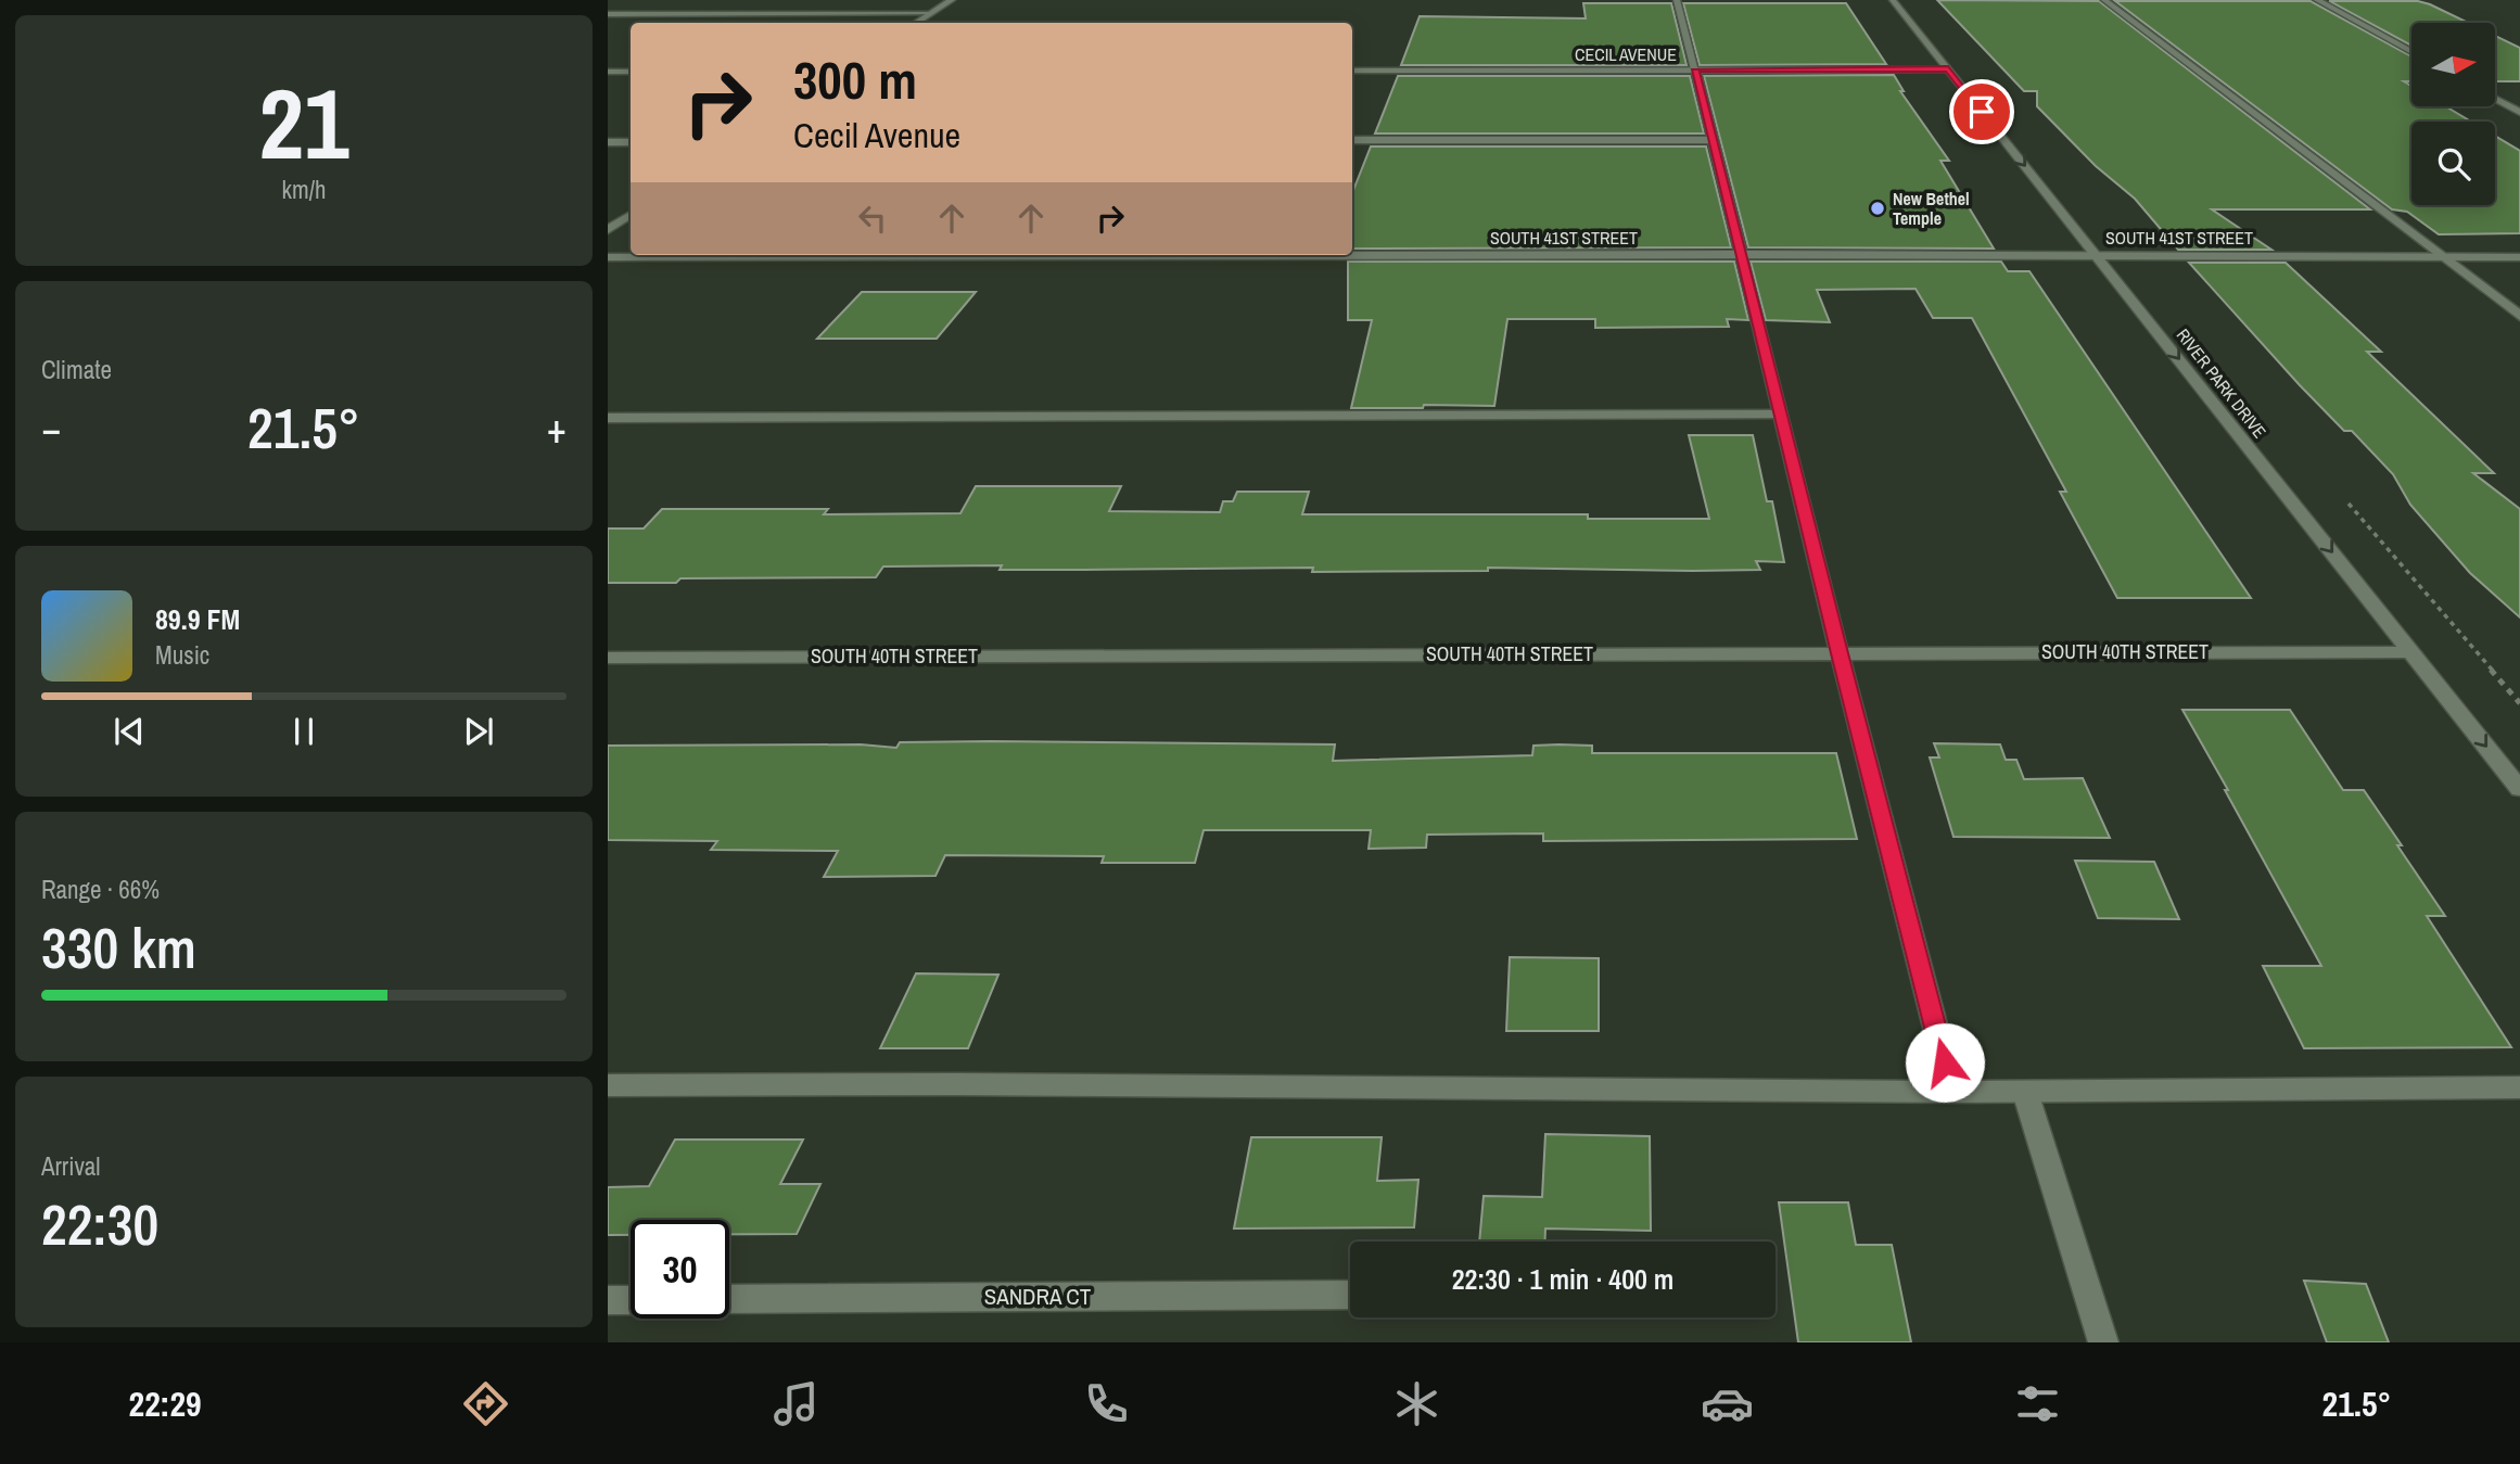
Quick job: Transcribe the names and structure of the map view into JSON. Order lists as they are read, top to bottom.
{
  "streets": {
    "street": [
      "CECIL AVENUE",
      "SOUTH 41ST STREET",
      "RIVER PARK DRIVE",
      "SOUTH 40TH STREET",
      "SANDRA CT"
    ]
  },
  "crossings": [
    ["CECIL AVENUE", "RIVER PARK DRIVE"],
    ["SOUTH 41ST STREET", "RIVER PARK DRIVE"],
    ["RIVER PARK DRIVE", "SOUTH 40TH STREET"]
  ],
  "one_way": ["RIVER PARK DRIVE"],
  "places": ["New Bethel Temple"],
  "north": "right",
  "page": {
    "tile": [
      ["21", "km/h"],
      "Climate",
      ["Range · 66%", "330 km"],
      ["Arrival", "22:30"]
    ],
    "turn": ["300 m", "Cecil Avenue"],
    "heat": ["−", "21.5°", "+"],
    "song": ["89.9 FM", "Music"],
    "limit": "30",
    "trip": "22:30 · 1 min · 400 m",
    "tabs": ["22:29", "21.5°"]
  }
}
